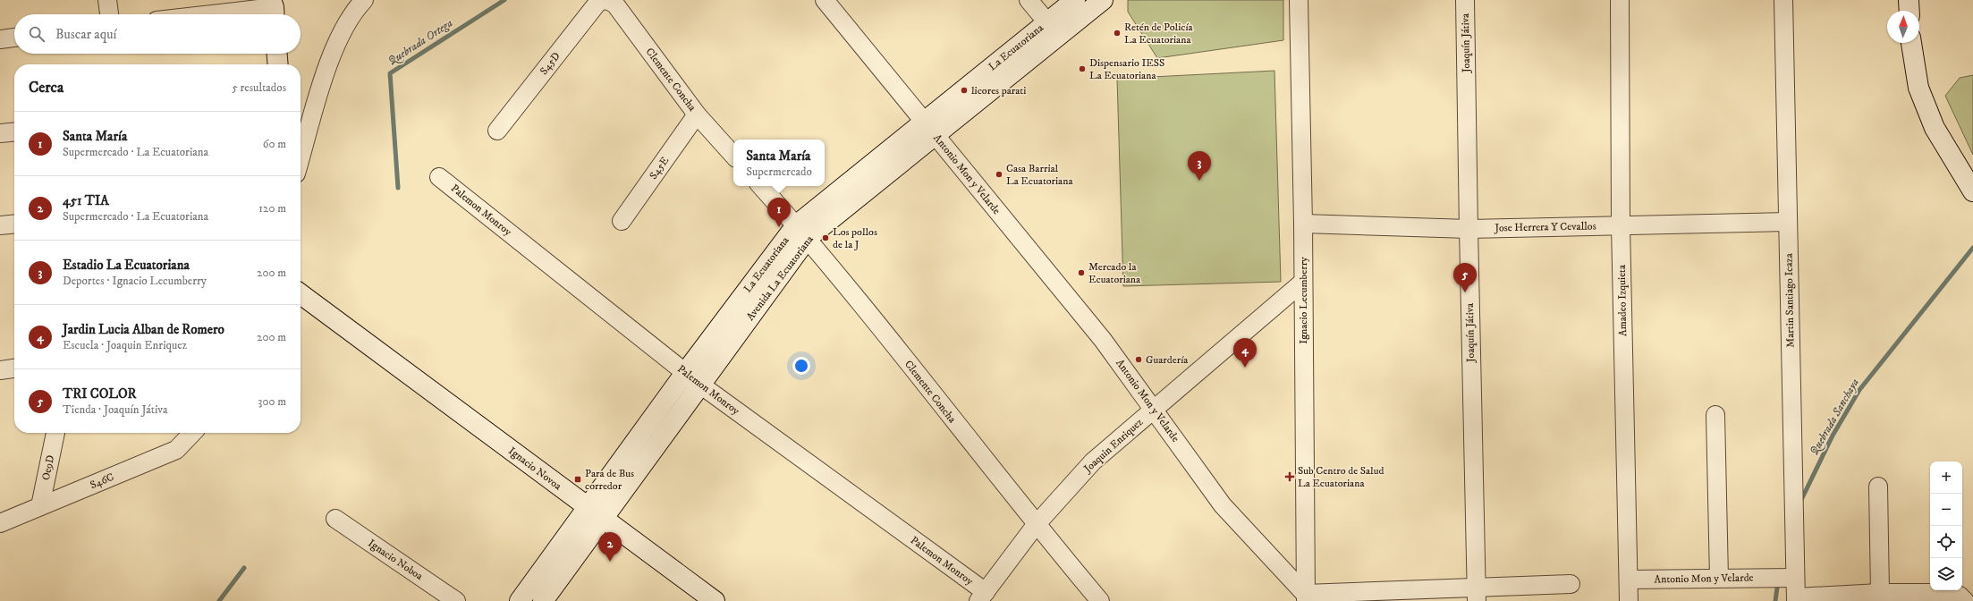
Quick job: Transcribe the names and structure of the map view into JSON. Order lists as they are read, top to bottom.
{
  "streets": {
    "street": [
      "Joaquín Játiva",
      "La Ecuatoriana",
      "S45D",
      "Clemente Concha",
      "S45E",
      "Antonio Mon y Velarde",
      "Palemon Monroy",
      "Jose Herrera Y Cevallos",
      "Avenida La Ecuatoriana",
      "Ignacio Lecumberry",
      "Amadeo Izquieta",
      "Martin Santiago Icaza",
      "Joaquin Enriquez",
      "Oe9D",
      "Ignacio Novoa",
      "S46C",
      "Ignacio Noboa"
    ]
  },
  "crossings": [
    ["Joaquín Játiva", "Jose Herrera Y Cevallos"],
    ["La Ecuatoriana", "Clemente Concha"],
    ["La Ecuatoriana", "Antonio Mon y Velarde"],
    ["La Ecuatoriana", "Palemon Monroy"],
    ["La Ecuatoriana", "Avenida La Ecuatoriana"],
    ["La Ecuatoriana", "Ignacio Novoa"],
    ["S45D", "Clemente Concha"],
    ["Clemente Concha", "S45E"],
    ["Clemente Concha", "Avenida La Ecuatoriana"],
    ["Clemente Concha", "Joaquin Enriquez"],
    ["Antonio Mon y Velarde", "Avenida La Ecuatoriana"],
    ["Antonio Mon y Velarde", "Ignacio Lecumberry"],
    ["Antonio Mon y Velarde", "Amadeo Izquieta"],
    ["Antonio Mon y Velarde", "Martin Santiago Icaza"],
    ["Antonio Mon y Velarde", "Joaquin Enriquez"],
    ["Palemon Monroy", "Avenida La Ecuatoriana"],
    ["Palemon Monroy", "Joaquin Enriquez"],
    ["Jose Herrera Y Cevallos", "Ignacio Lecumberry"],
    ["Jose Herrera Y Cevallos", "Amadeo Izquieta"],
    ["Jose Herrera Y Cevallos", "Martin Santiago Icaza"],
    ["Avenida La Ecuatoriana", "Ignacio Novoa"],
    ["Ignacio Lecumberry", "Joaquin Enriquez"],
    ["Oe9D", "S46C"]
  ],
  "water": ["Quebrada Ortega", "Quebrada Sanchaya"],
  "places": {
    "other": [
      "Retén de Policía La Ecuatoriana",
      "Dispensario IESS La Ecuatoriana",
      "licores parati",
      "Casa Barrial La Ecuatoriana",
      "Los pollos de la J",
      "Mercado la Ecuatoriana",
      "Guardería"
    ],
    "health": ["Sub Centro de Salud La Ecuatoriana"],
    "transit": ["Para de Bus corredor"]
  },
  "north": "top",
  "page": {
    "search": "Buscar aquí",
    "heading": ["Cerca", "5 resultados"],
    "list": [
      {
        "mark": "1",
        "name": "Santa María",
        "note": "Supermercado · La Ecuatoriana",
        "value": "60 m"
      },
      {
        "mark": "2",
        "name": "451 TIA",
        "note": "Supermercado · La Ecuatoriana",
        "value": "120 m"
      },
      {
        "mark": "3",
        "name": "Estadio La Ecuatoriana",
        "note": "Deportes · Ignacio Lecumberry",
        "value": "200 m"
      },
      {
        "mark": "4",
        "name": "Jardin Lucia Alban de Romero",
        "note": "Escuela · Joaquin Enriquez",
        "value": "200 m"
      },
      {
        "mark": "5",
        "name": "TRI COLOR",
        "note": "Tienda · Joaquín Játiva",
        "value": "300 m"
      }
    ],
    "popup": ["Santa María", "Supermercado"],
    "pins": [
      "3",
      "1",
      "5",
      "4",
      "2"
    ],
    "map_buttons": ["+", "−"]
  }
}
